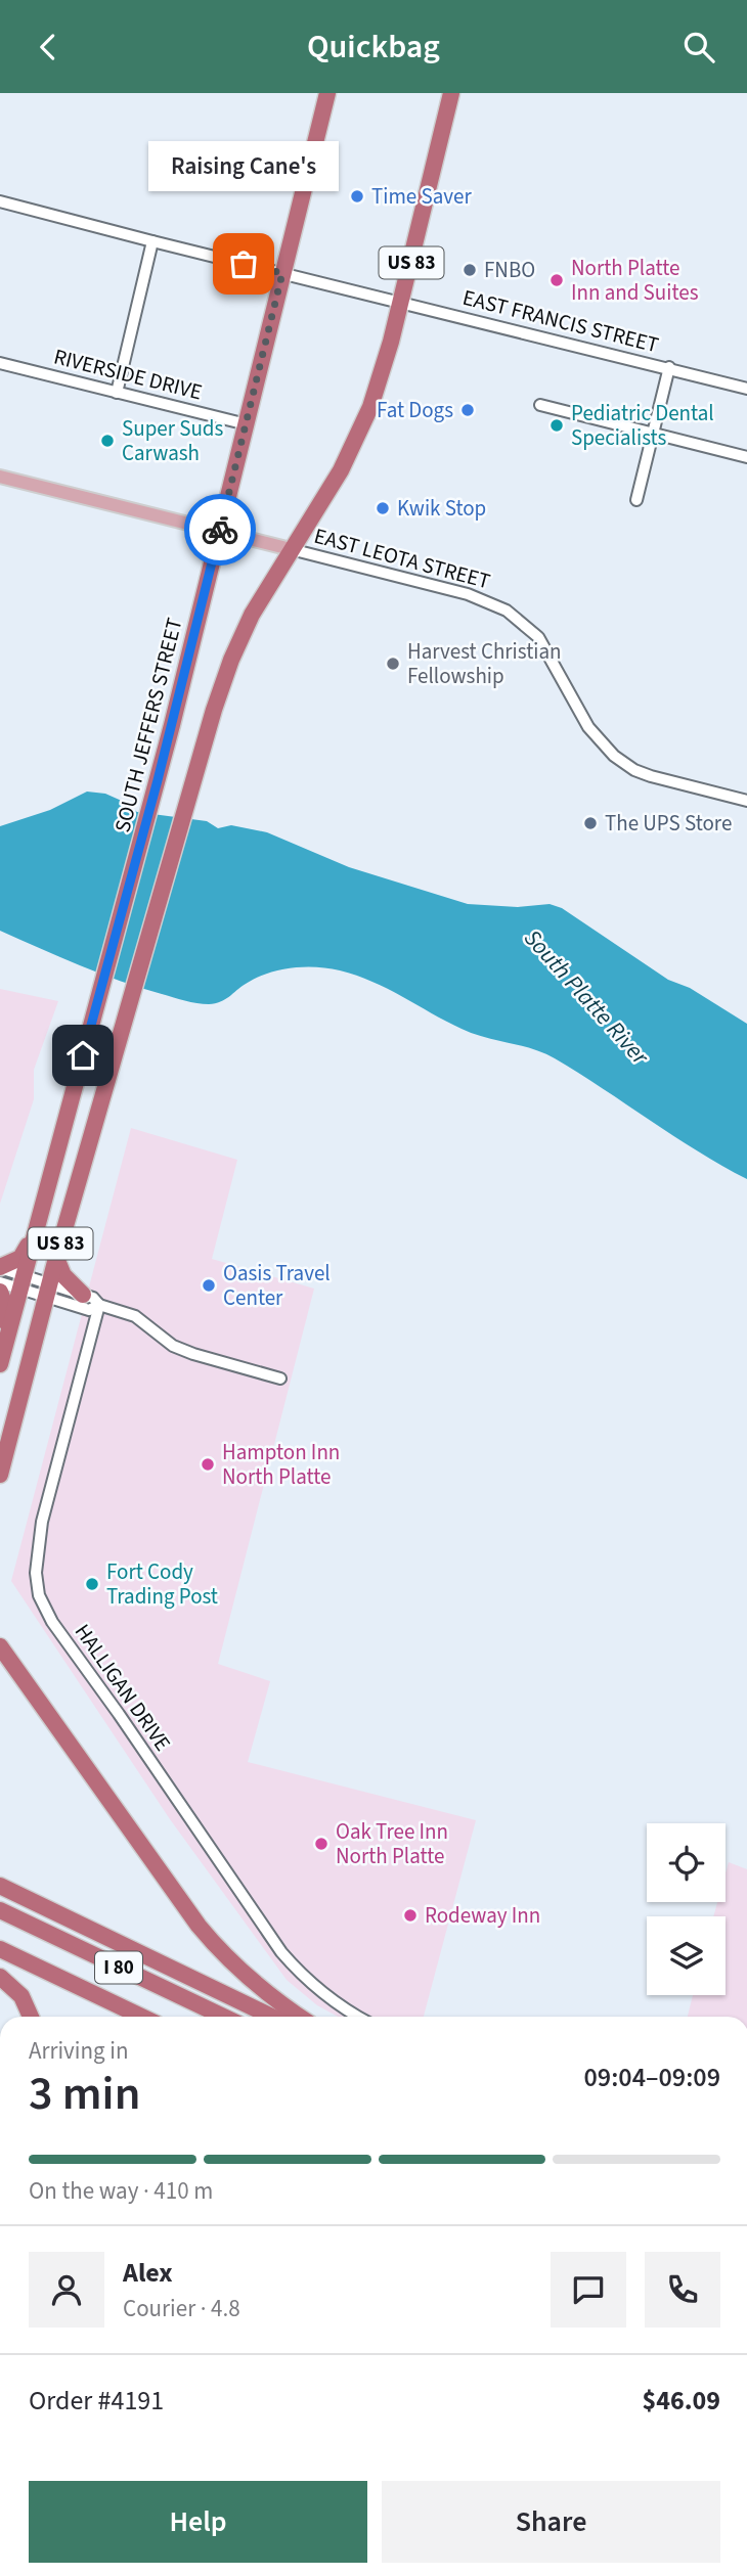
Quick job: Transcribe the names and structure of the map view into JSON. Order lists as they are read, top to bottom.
{
  "streets": {
    "highway": ["US 83", "SOUTH JEFFERS STREET", "I 80"],
    "main road": ["EAST LEOTA STREET"],
    "street": ["EAST FRANCIS STREET", "RIVERSIDE DRIVE", "HALLIGAN DRIVE"]
  },
  "crossings": [
    ["US 83", "EAST FRANCIS STREET"],
    ["US 83", "EAST LEOTA STREET"],
    ["EAST FRANCIS STREET", "SOUTH JEFFERS STREET"],
    ["RIVERSIDE DRIVE", "SOUTH JEFFERS STREET"],
    ["EAST LEOTA STREET", "SOUTH JEFFERS STREET"]
  ],
  "water": ["South Platte River"],
  "places": [
    "Time Saver",
    "Raising Cane's",
    "FNBO",
    "North Platte Inn and Suites",
    "Fat Dogs",
    "Pediatric Dental Specialists",
    "Super Suds Carwash",
    "Kwik Stop",
    "Harvest Christian Fellowship",
    "The UPS Store",
    "Oasis Travel Center",
    "Hampton Inn North Platte",
    "Fort Cody Trading Post",
    "Oak Tree Inn North Platte",
    "Rodeway Inn"
  ],
  "page": {
    "header": "Quickbag",
    "bubble": "Raising Cane's",
    "heading": ["3 min", "Arriving in", "09:04–09:09"],
    "panel": [
      "Alex",
      "Courier · 4.8",
      "Order #4191",
      "$46.09"
    ],
    "bar": "On the way · 410 m",
    "buttons": ["Help", "Share"]
  }
}
